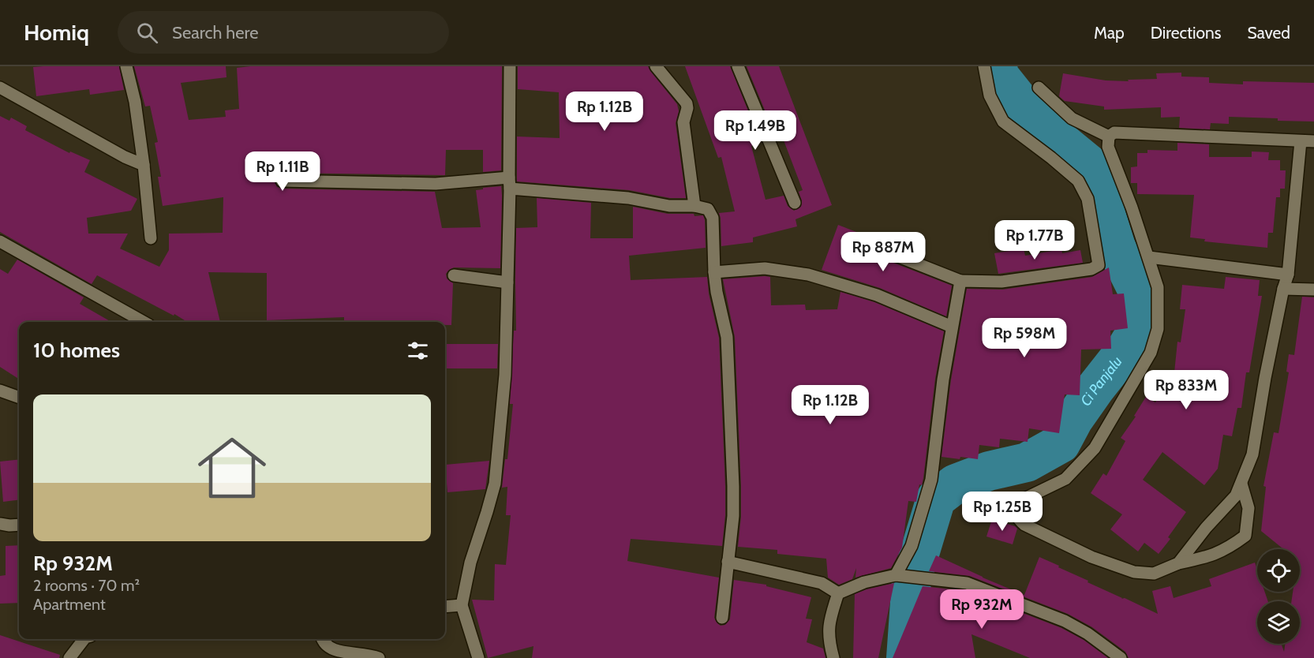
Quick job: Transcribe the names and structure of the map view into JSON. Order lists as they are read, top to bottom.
{
  "water": ["Ci Panjalu"],
  "page": {
    "header": "Homiq",
    "search": "Search here",
    "nav": ["Map", "Directions", "Saved"],
    "price": [
      "Rp 1.12B",
      "Rp 1.49B",
      "Rp 1.11B",
      "Rp 1.77B",
      "Rp 887M",
      "Rp 598M",
      "Rp 833M",
      "Rp 1.12B",
      "Rp 1.25B",
      "Rp 932M"
    ],
    "heading": "10 homes",
    "list": [
      {
        "name": "Rp 932M",
        "note": "2 rooms · 70 m² · Apartment"
      }
    ]
  }
}
